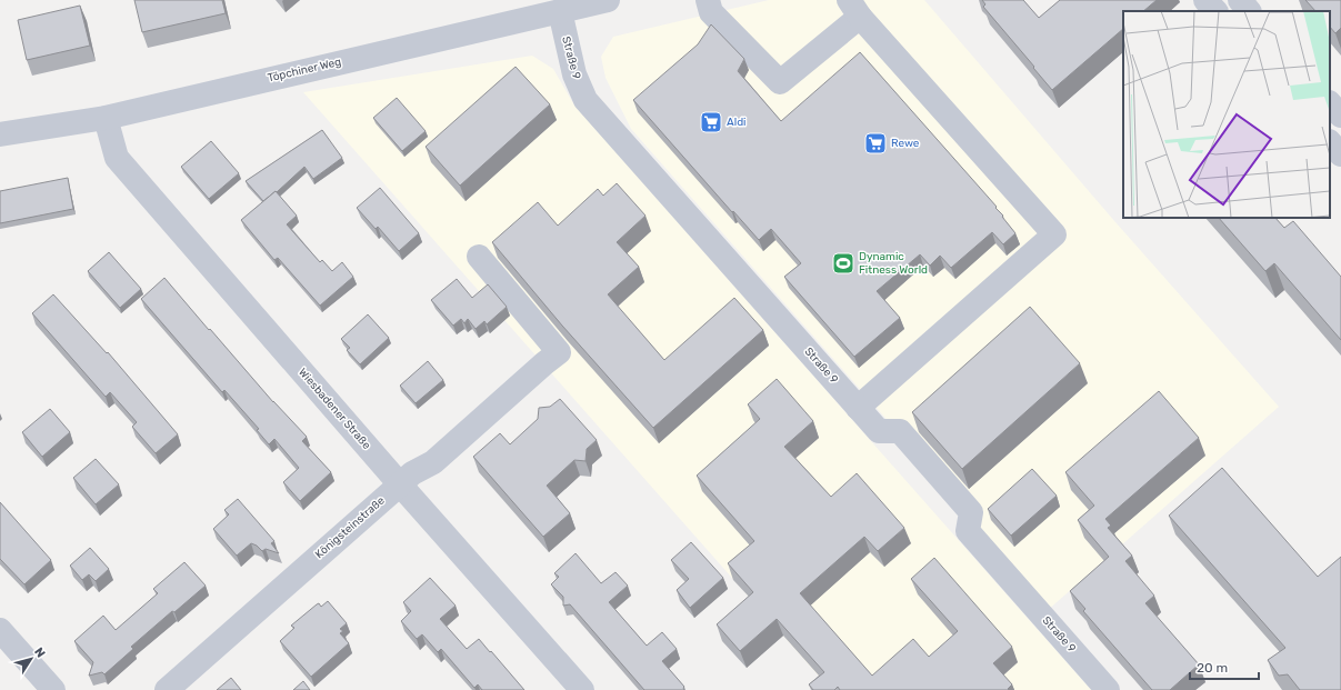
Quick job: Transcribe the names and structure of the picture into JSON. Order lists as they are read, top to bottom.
{
  "streets": {
    "street": [
      "Straße 9",
      "Töpchiner Weg",
      "Wiesbadener Straße",
      "Königsteinstraße"
    ]
  },
  "crossings": [
    ["Straße 9", "Töpchiner Weg"],
    ["Töpchiner Weg", "Wiesbadener Straße"],
    ["Wiesbadener Straße", "Königsteinstraße"]
  ],
  "places": {
    "supermarket": ["Aldi", "Rewe"],
    "sports": ["Dynamic Fitness World"]
  },
  "scale_bar": "20 m",
  "north": "top right"
}
